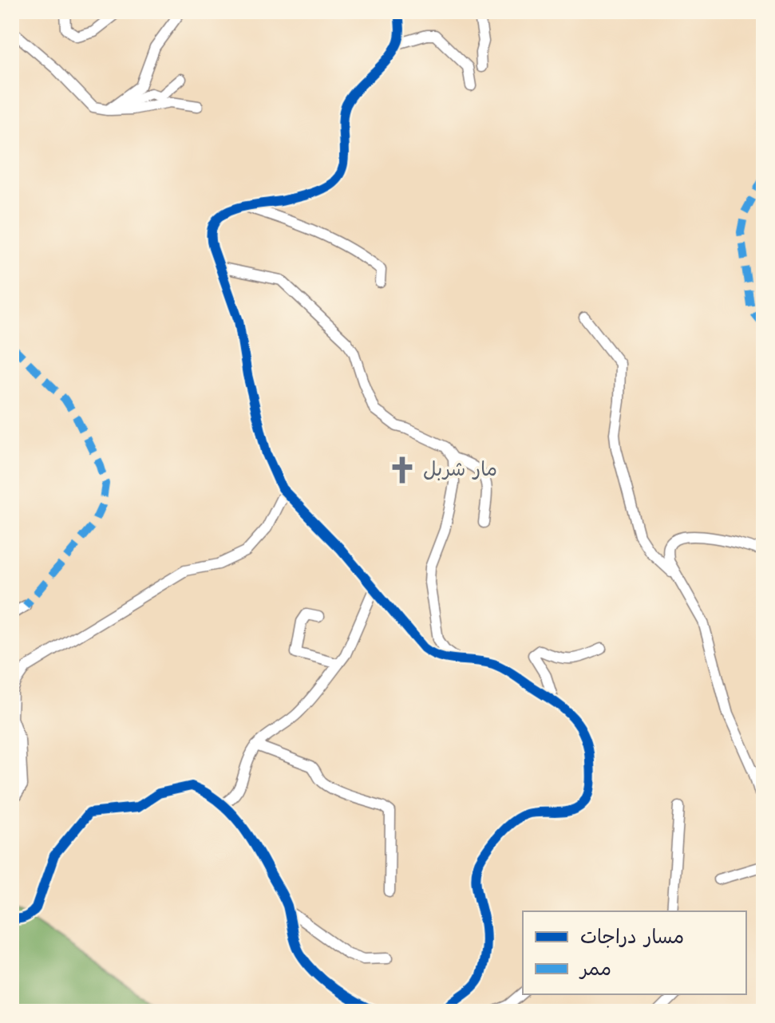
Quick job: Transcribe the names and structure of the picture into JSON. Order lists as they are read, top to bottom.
{
  "places": {
    "church": ["مار شربل"]
  },
  "legend": ["مسار دراجات", "ممر"]
}
